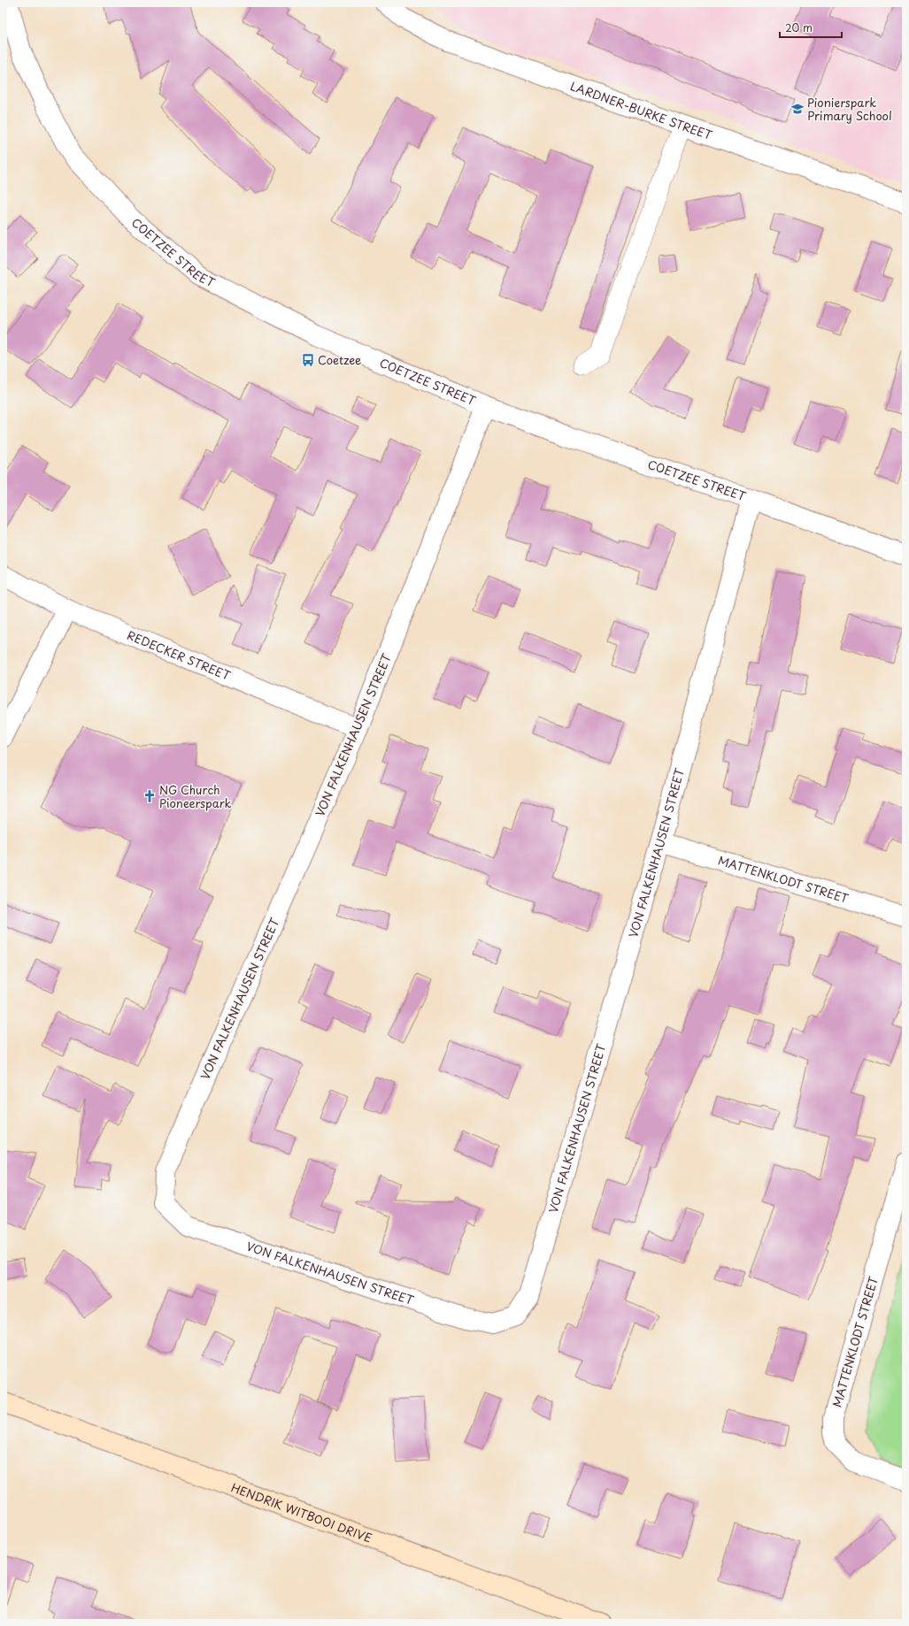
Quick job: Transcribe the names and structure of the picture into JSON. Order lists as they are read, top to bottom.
{
  "streets": {
    "main road": ["HENDRIK WITBOOI DRIVE"],
    "street": [
      "LARDNER-BURKE STREET",
      "COETZEE STREET",
      "REDECKER STREET",
      "VON FALKENHAUSEN STREET",
      "MATTENKLODT STREET"
    ]
  },
  "crossings": [
    ["COETZEE STREET", "VON FALKENHAUSEN STREET"],
    ["REDECKER STREET", "VON FALKENHAUSEN STREET"],
    ["VON FALKENHAUSEN STREET", "MATTENKLODT STREET"]
  ],
  "places": {
    "school or university": ["Pionierspark Primary School"],
    "bus stop": ["Coetzee"],
    "church": ["NG Church Pioneerspark"]
  },
  "scale_bar": "20 m"
}
